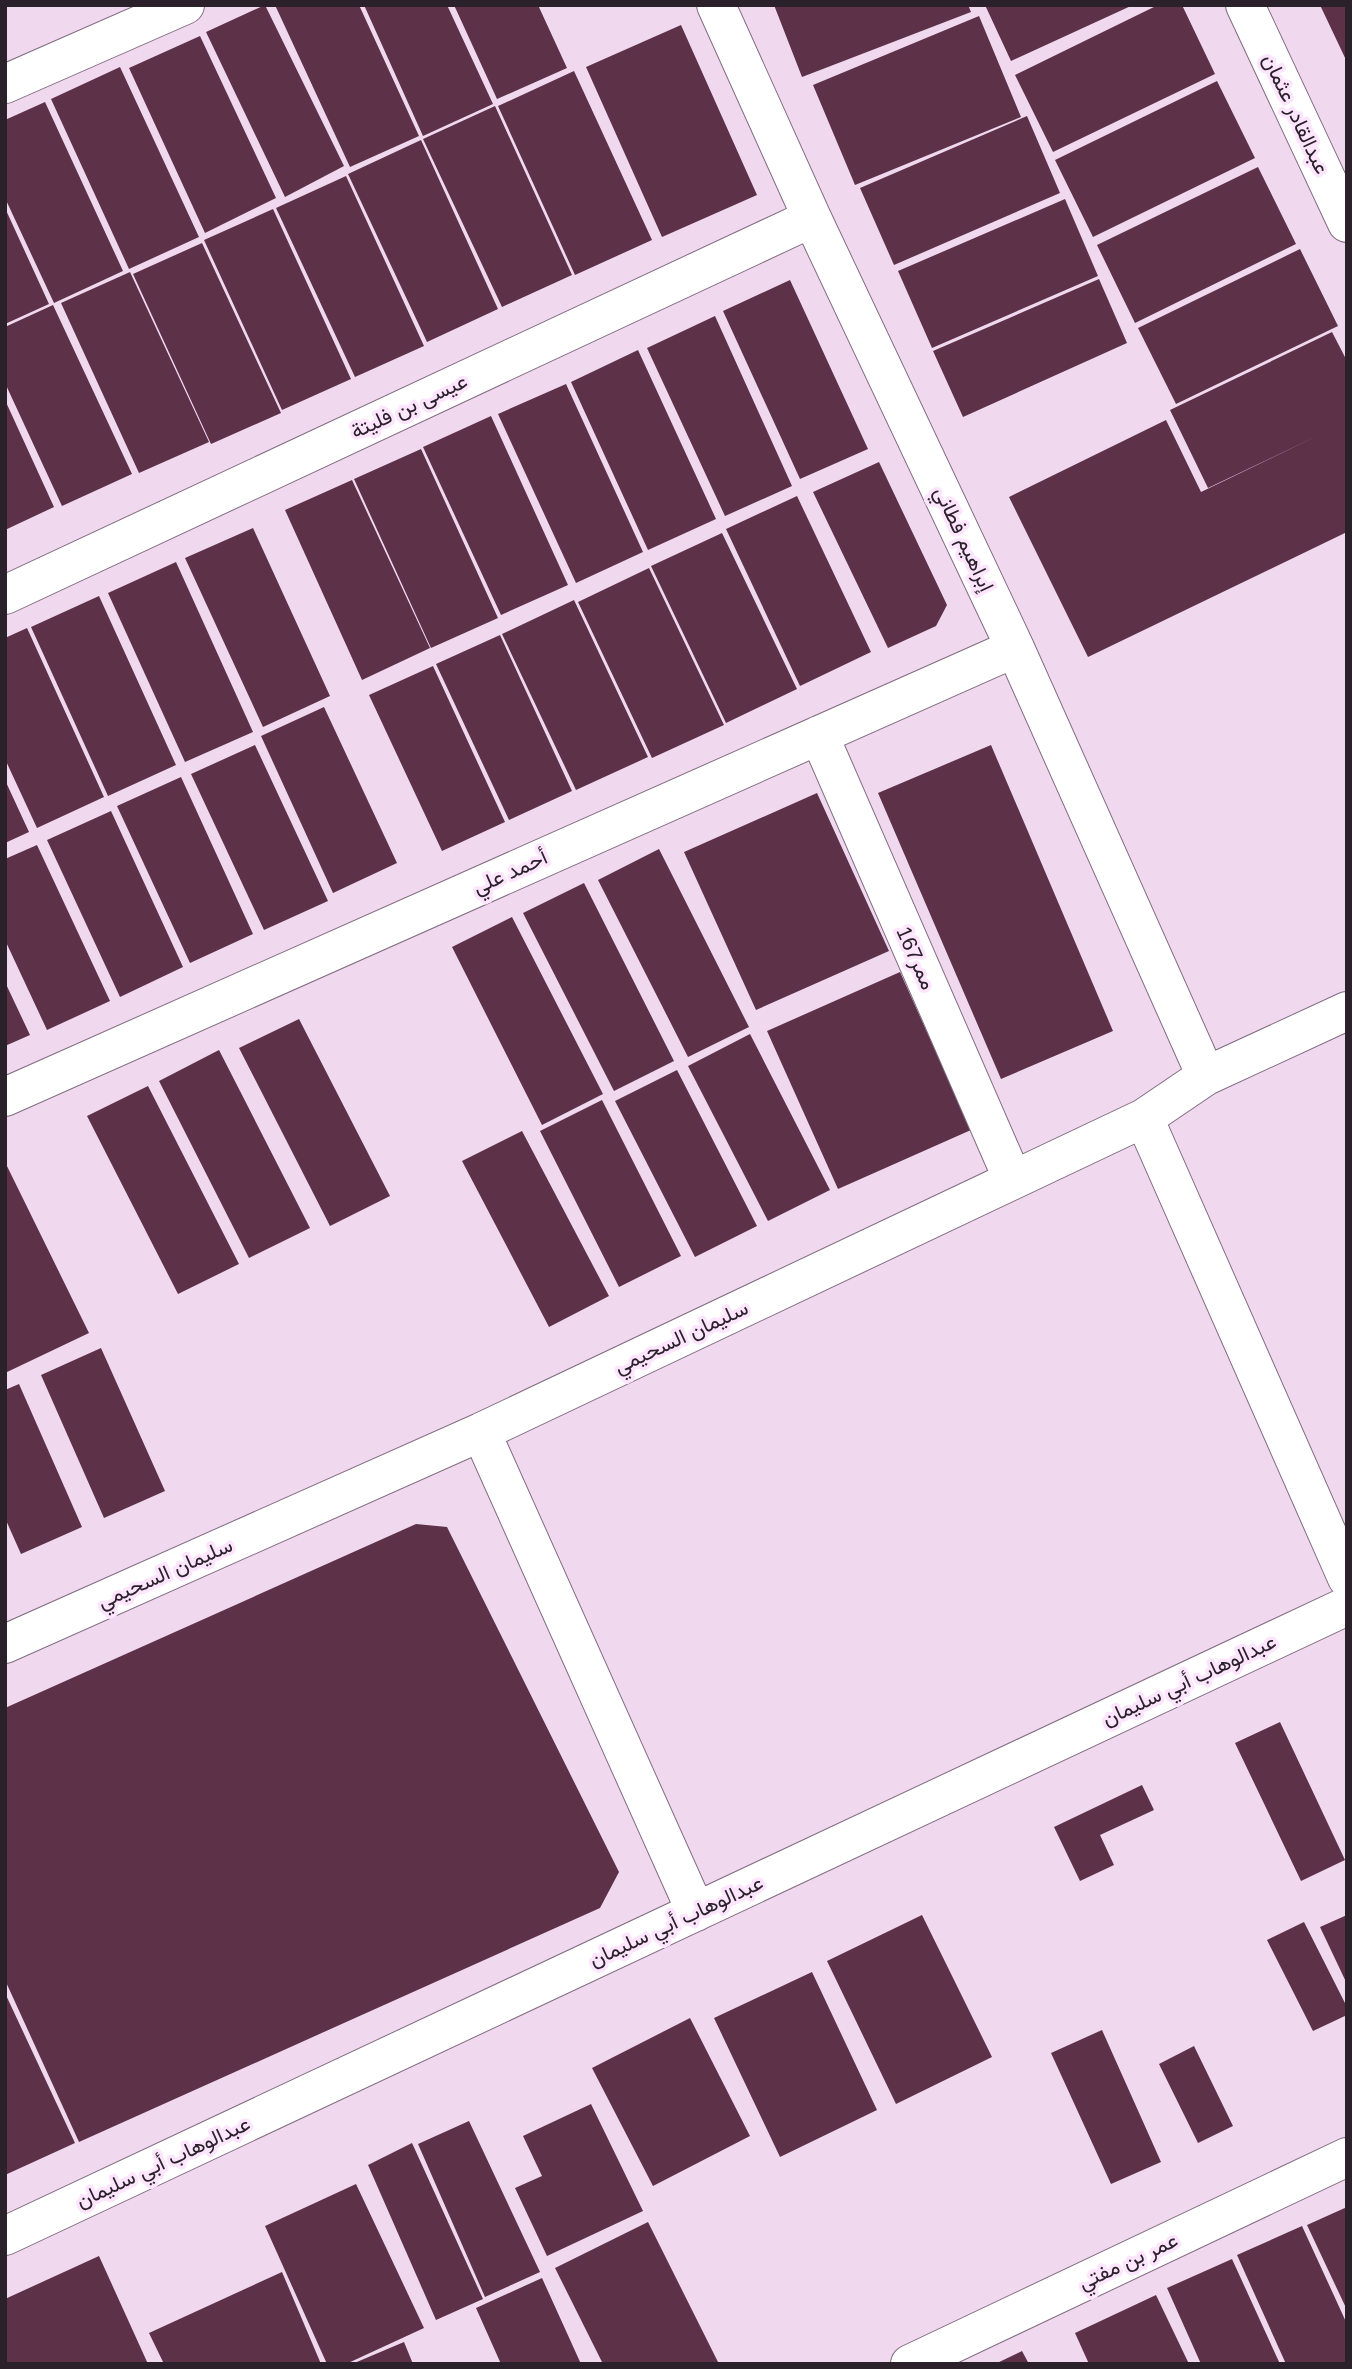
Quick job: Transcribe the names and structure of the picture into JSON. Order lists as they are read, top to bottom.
{
  "streets": {
    "street": [
      "عبدالقادر عثمان",
      "عيسى بن فليتة",
      "إبراهيم فطاني",
      "أحمد علي",
      "ممر167",
      "سليمان السحيمي",
      "عبدالوهاب أبي سليمان",
      "عمر بن مفتي"
    ]
  },
  "crossings": [
    ["عيسى بن فليتة", "إبراهيم فطاني"],
    ["إبراهيم فطاني", "أحمد علي"],
    ["إبراهيم فطاني", "سليمان السحيمي"],
    ["أحمد علي", "ممر167"],
    ["ممر167", "سليمان السحيمي"]
  ]
}
